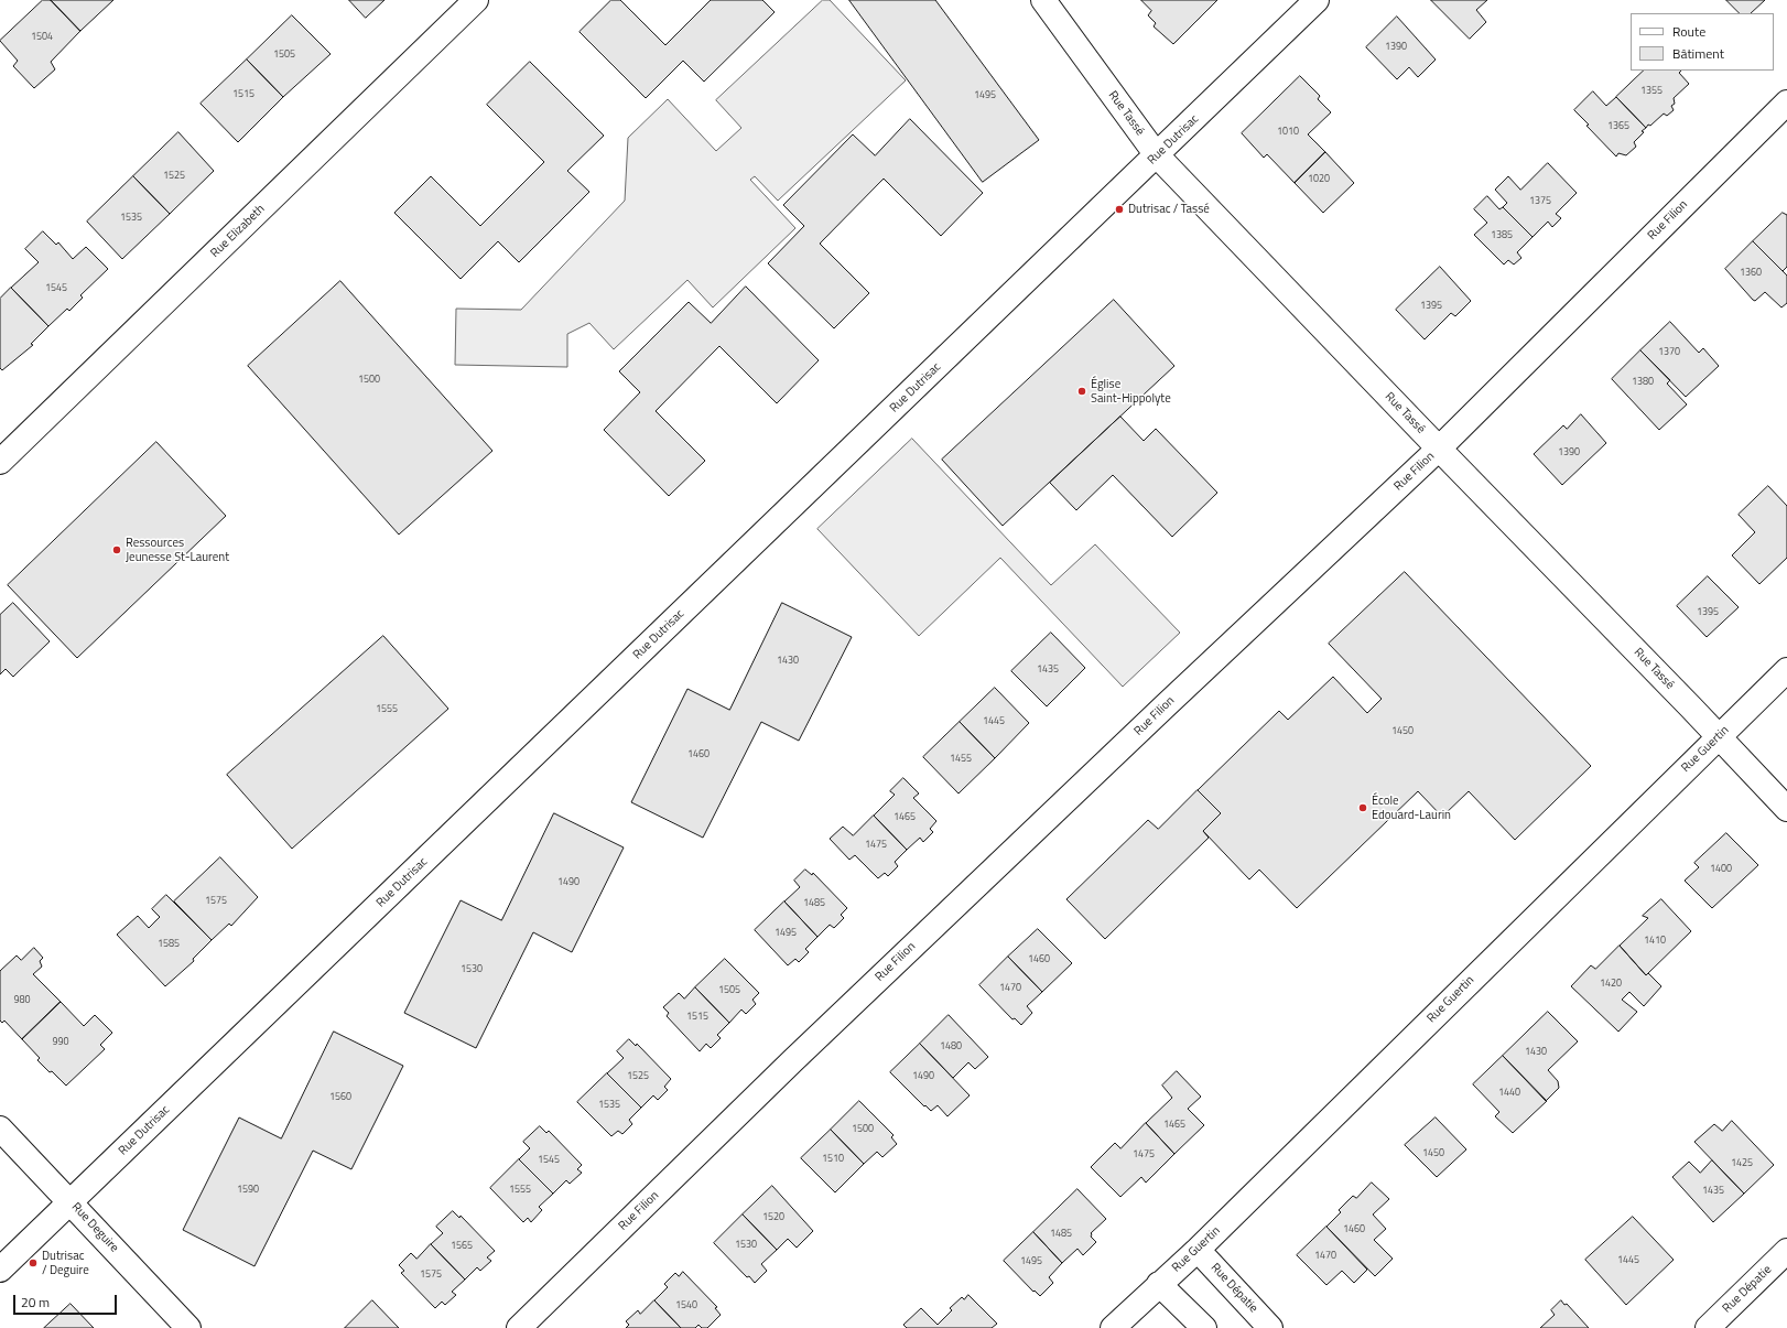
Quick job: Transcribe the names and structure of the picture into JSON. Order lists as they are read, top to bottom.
{
  "streets": {
    "street": [
      "Rue Tassé",
      "Rue Dutrisac",
      "Rue Filion",
      "Rue Elizabeth",
      "Rue Guertin",
      "Rue Deguire",
      "Rue Dépatie"
    ]
  },
  "crossings": [
    ["Rue Tassé", "Rue Dutrisac"],
    ["Rue Tassé", "Rue Filion"],
    ["Rue Tassé", "Rue Guertin"],
    ["Rue Dutrisac", "Rue Deguire"],
    ["Rue Guertin", "Rue Dépatie"]
  ],
  "places": [
    "Dutrisac / Tassé",
    "Église Saint-Hippolyte",
    "Ressources Jeunesse St-Laurent",
    "École Edouard-Laurin",
    "Dutrisac / Deguire"
  ],
  "house_numbers": [
    "1504",
    "1390",
    "1505",
    "1355",
    "1515",
    "1495",
    "1365",
    "1010",
    "1525",
    "1020",
    "1375",
    "1535",
    "1385",
    "1360",
    "1545",
    "1395",
    "1370",
    "1500",
    "1380",
    "1390",
    "1395",
    "1430",
    "1435",
    "1555",
    "1445",
    "1450",
    "1460",
    "1455",
    "1465",
    "1475",
    "1400",
    "1490",
    "1575",
    "1485",
    "1495",
    "1410",
    "1585",
    "1460",
    "1530",
    "1420",
    "1470",
    "1505",
    "980",
    "1515",
    "990",
    "1480",
    "1430",
    "1525",
    "1490",
    "1440",
    "1560",
    "1535",
    "1465",
    "1500",
    "1450",
    "1475",
    "1510",
    "1545",
    "1425",
    "1590",
    "1555",
    "1435",
    "1520",
    "1460",
    "1485",
    "1530",
    "1565",
    "1470",
    "1445",
    "1495",
    "1575",
    "1540"
  ],
  "legend": ["Route", "Bâtiment"],
  "scale_bar": "20 m"
}
